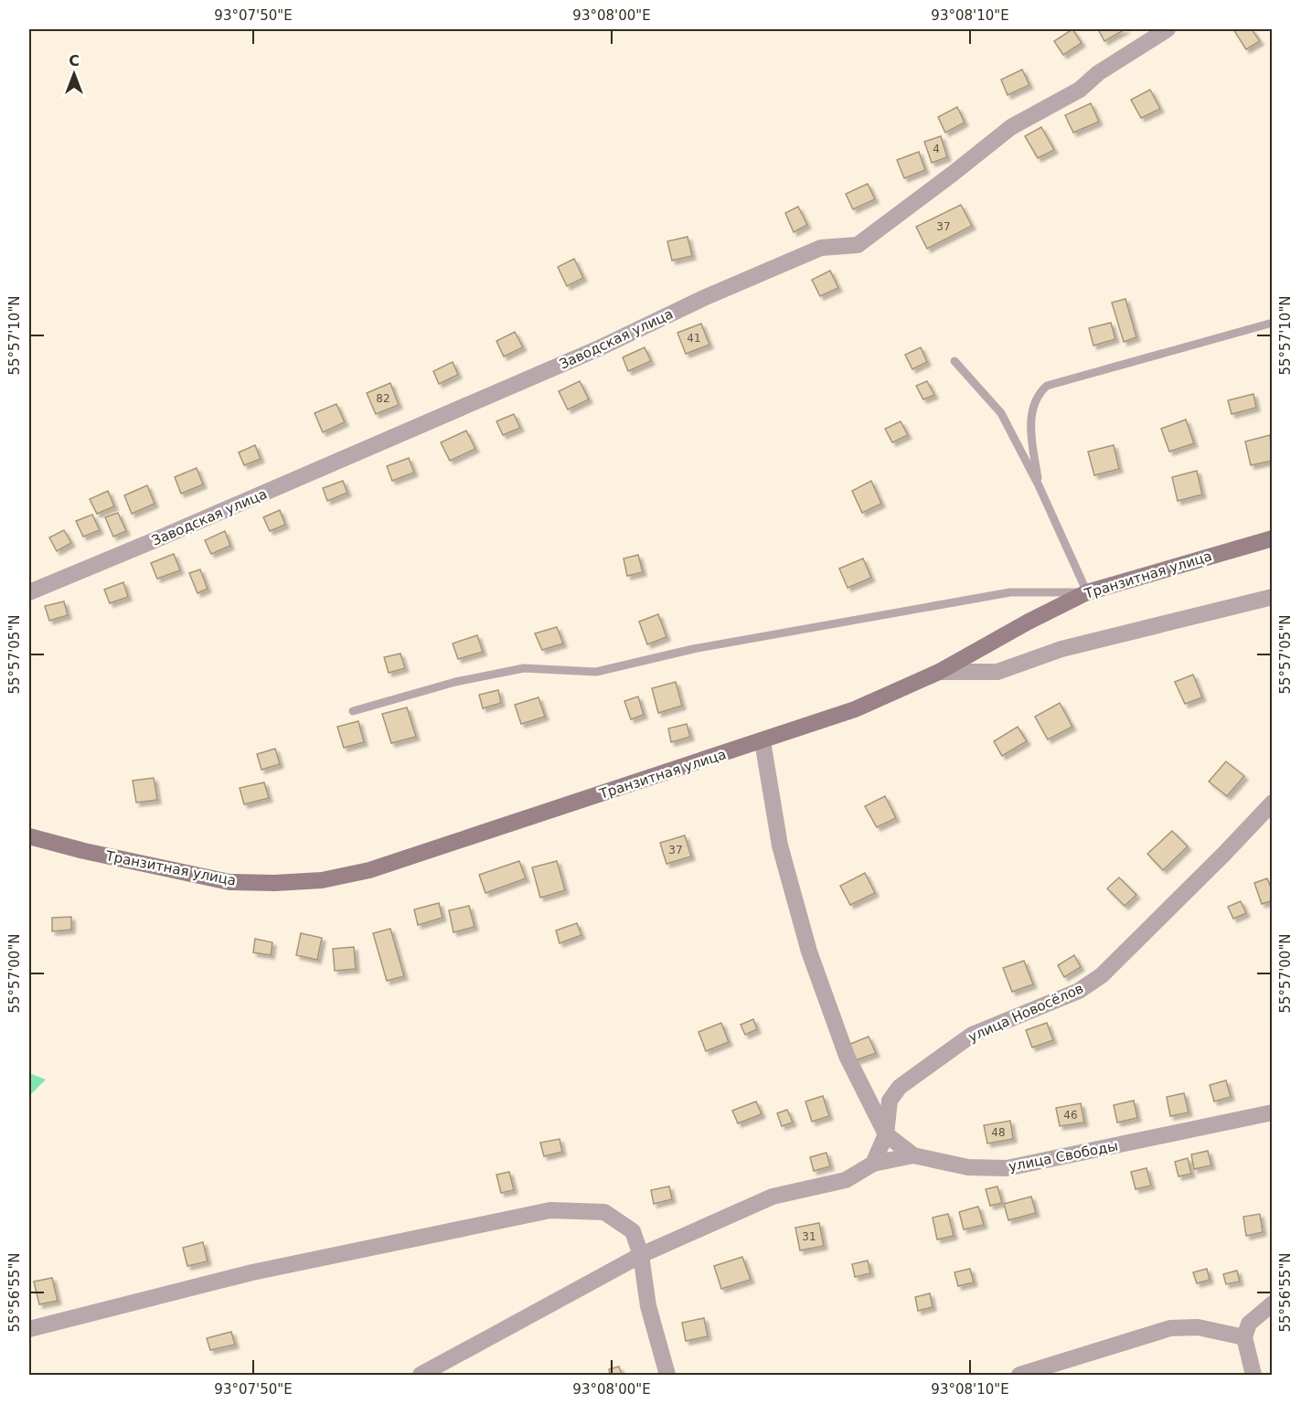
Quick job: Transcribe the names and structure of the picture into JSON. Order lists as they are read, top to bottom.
{
  "streets": {
    "main road": ["Транзитная улица"],
    "street": ["Заводская улица", "улица Новосёлов", "улица Свободы"]
  },
  "crossings": [
    ["улица Новосёлов", "улица Свободы"]
  ],
  "house_numbers": [
    "4",
    "37",
    "41",
    "82",
    "37",
    "46",
    "48",
    "31"
  ],
  "north": "top",
  "coordinates": [
    "93°07'50\"E",
    "93°08'00\"E",
    "93°08'10\"E",
    "55°57'10\"N",
    "55°57'05\"N",
    "55°57'00\"N",
    "55°56'55\"N"
  ]
}
